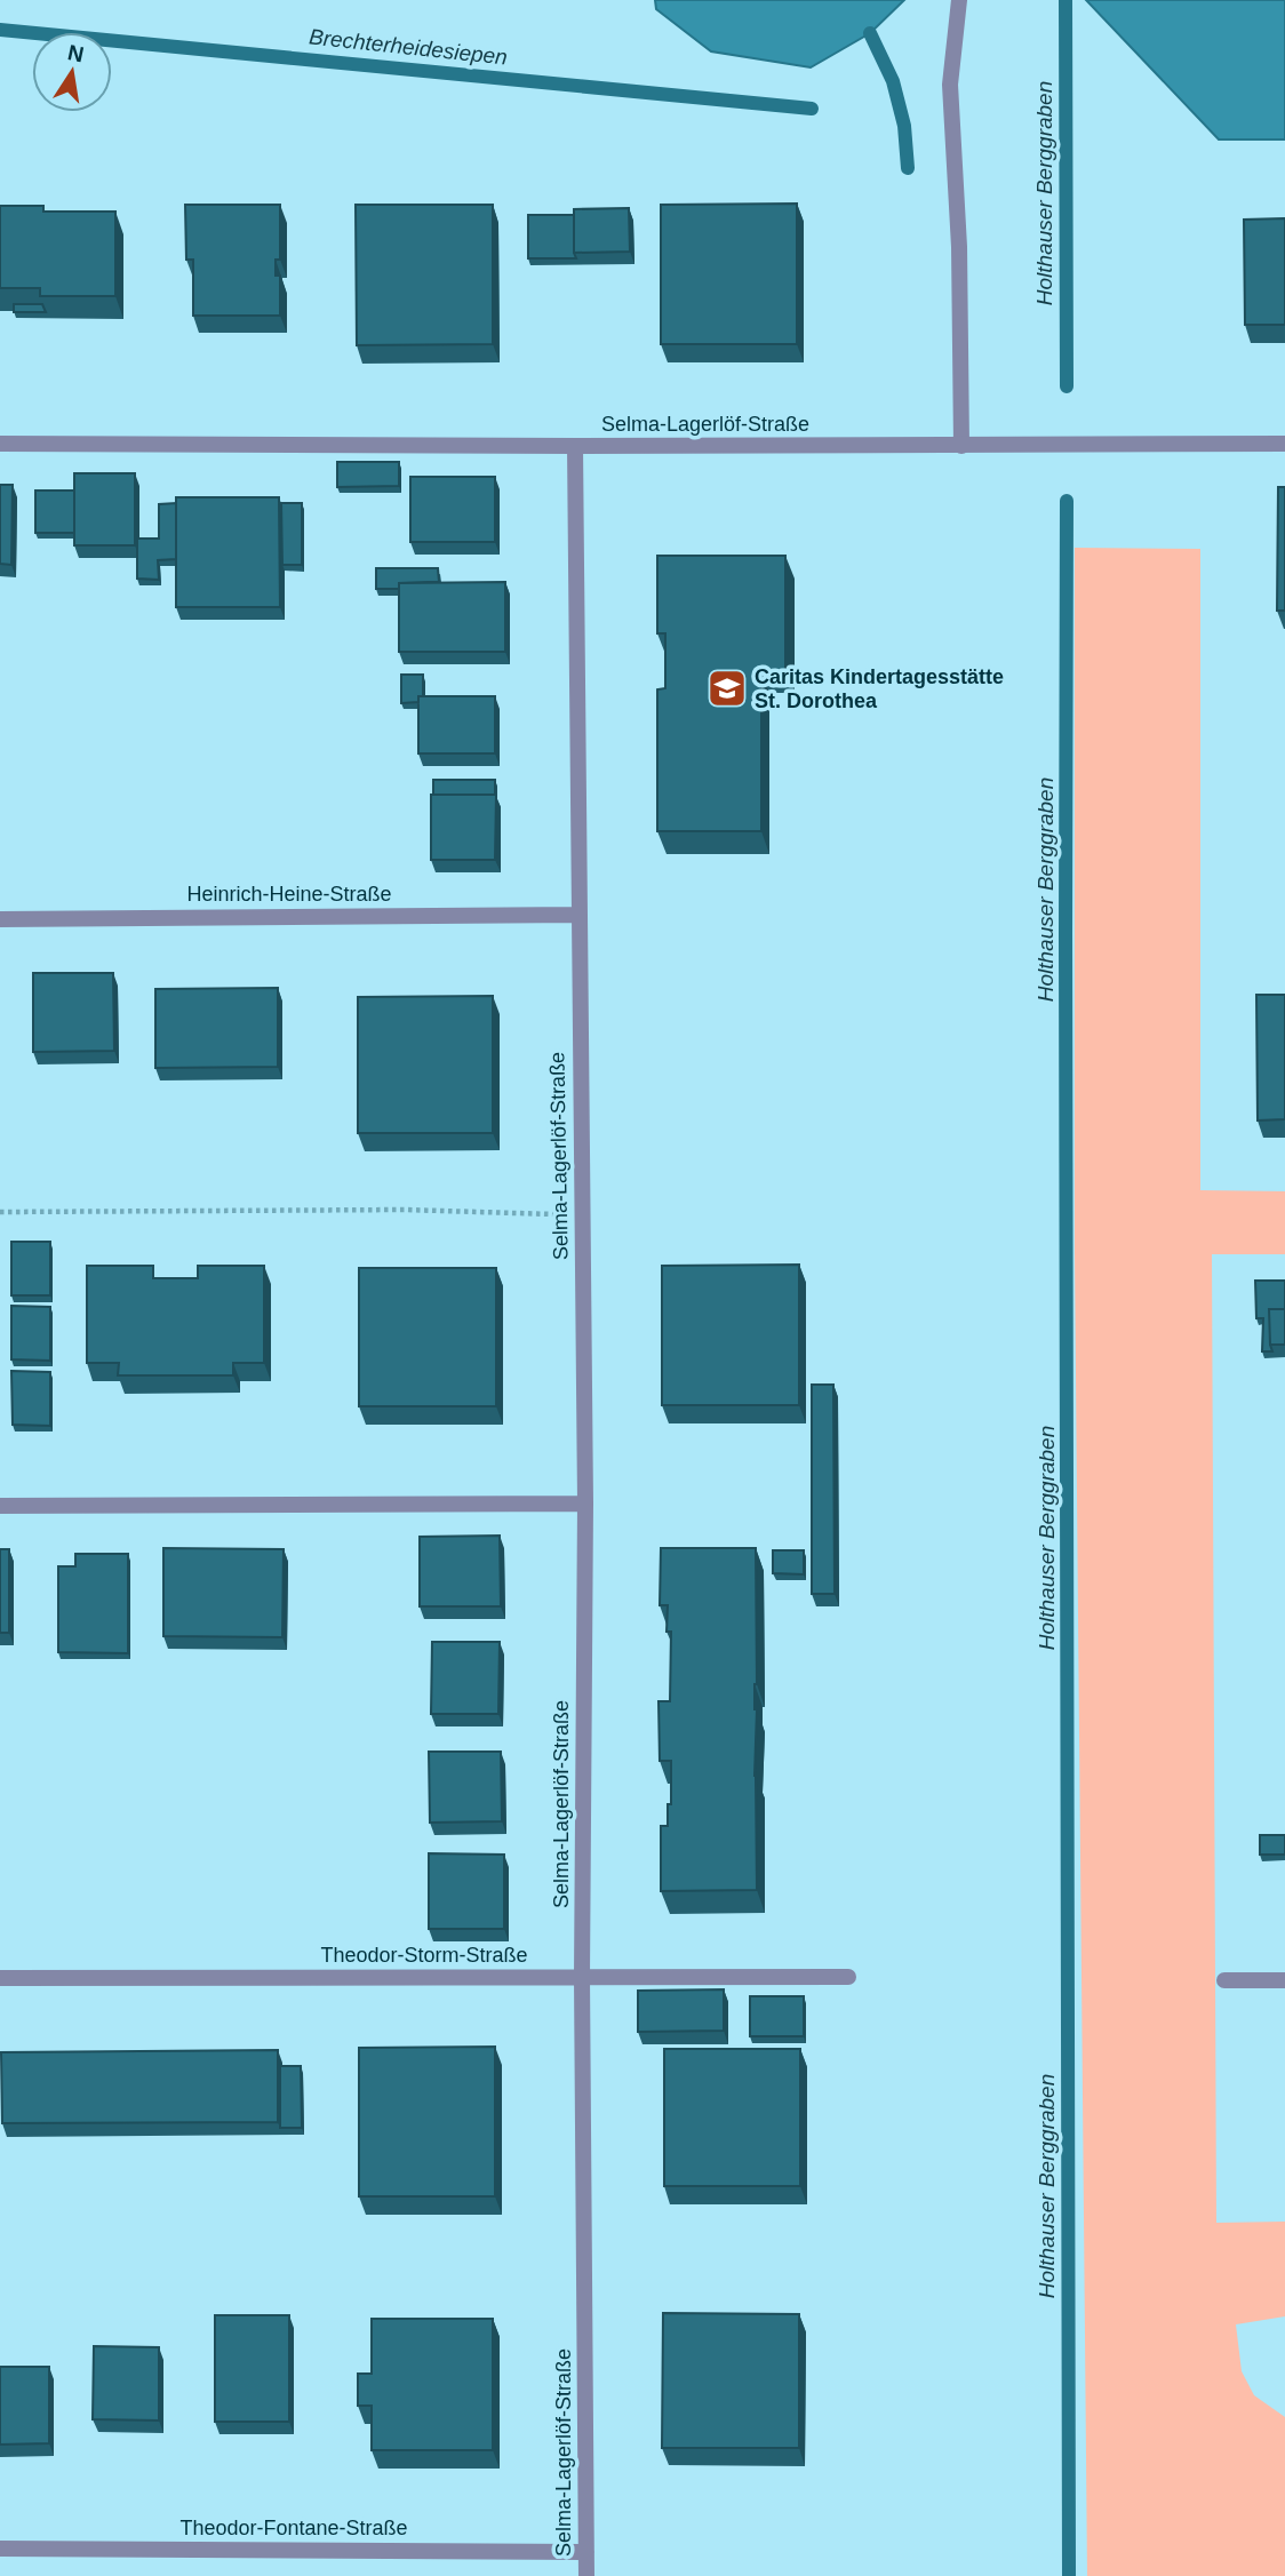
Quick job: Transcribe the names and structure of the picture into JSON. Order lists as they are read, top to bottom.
{
  "streets": {
    "street": [
      "Selma-Lagerlöf-Straße",
      "Heinrich-Heine-Straße",
      "Theodor-Storm-Straße",
      "Theodor-Fontane-Straße"
    ]
  },
  "crossings": [
    ["Selma-Lagerlöf-Straße", "Heinrich-Heine-Straße"],
    ["Selma-Lagerlöf-Straße", "Theodor-Storm-Straße"],
    ["Selma-Lagerlöf-Straße", "Theodor-Fontane-Straße"]
  ],
  "water": ["Brechterheidesiepen", "Holthauser Berggraben"],
  "places": {
    "school or university": ["Caritas Kindertagesstätte St. Dorothea"]
  },
  "north": "top"
}
